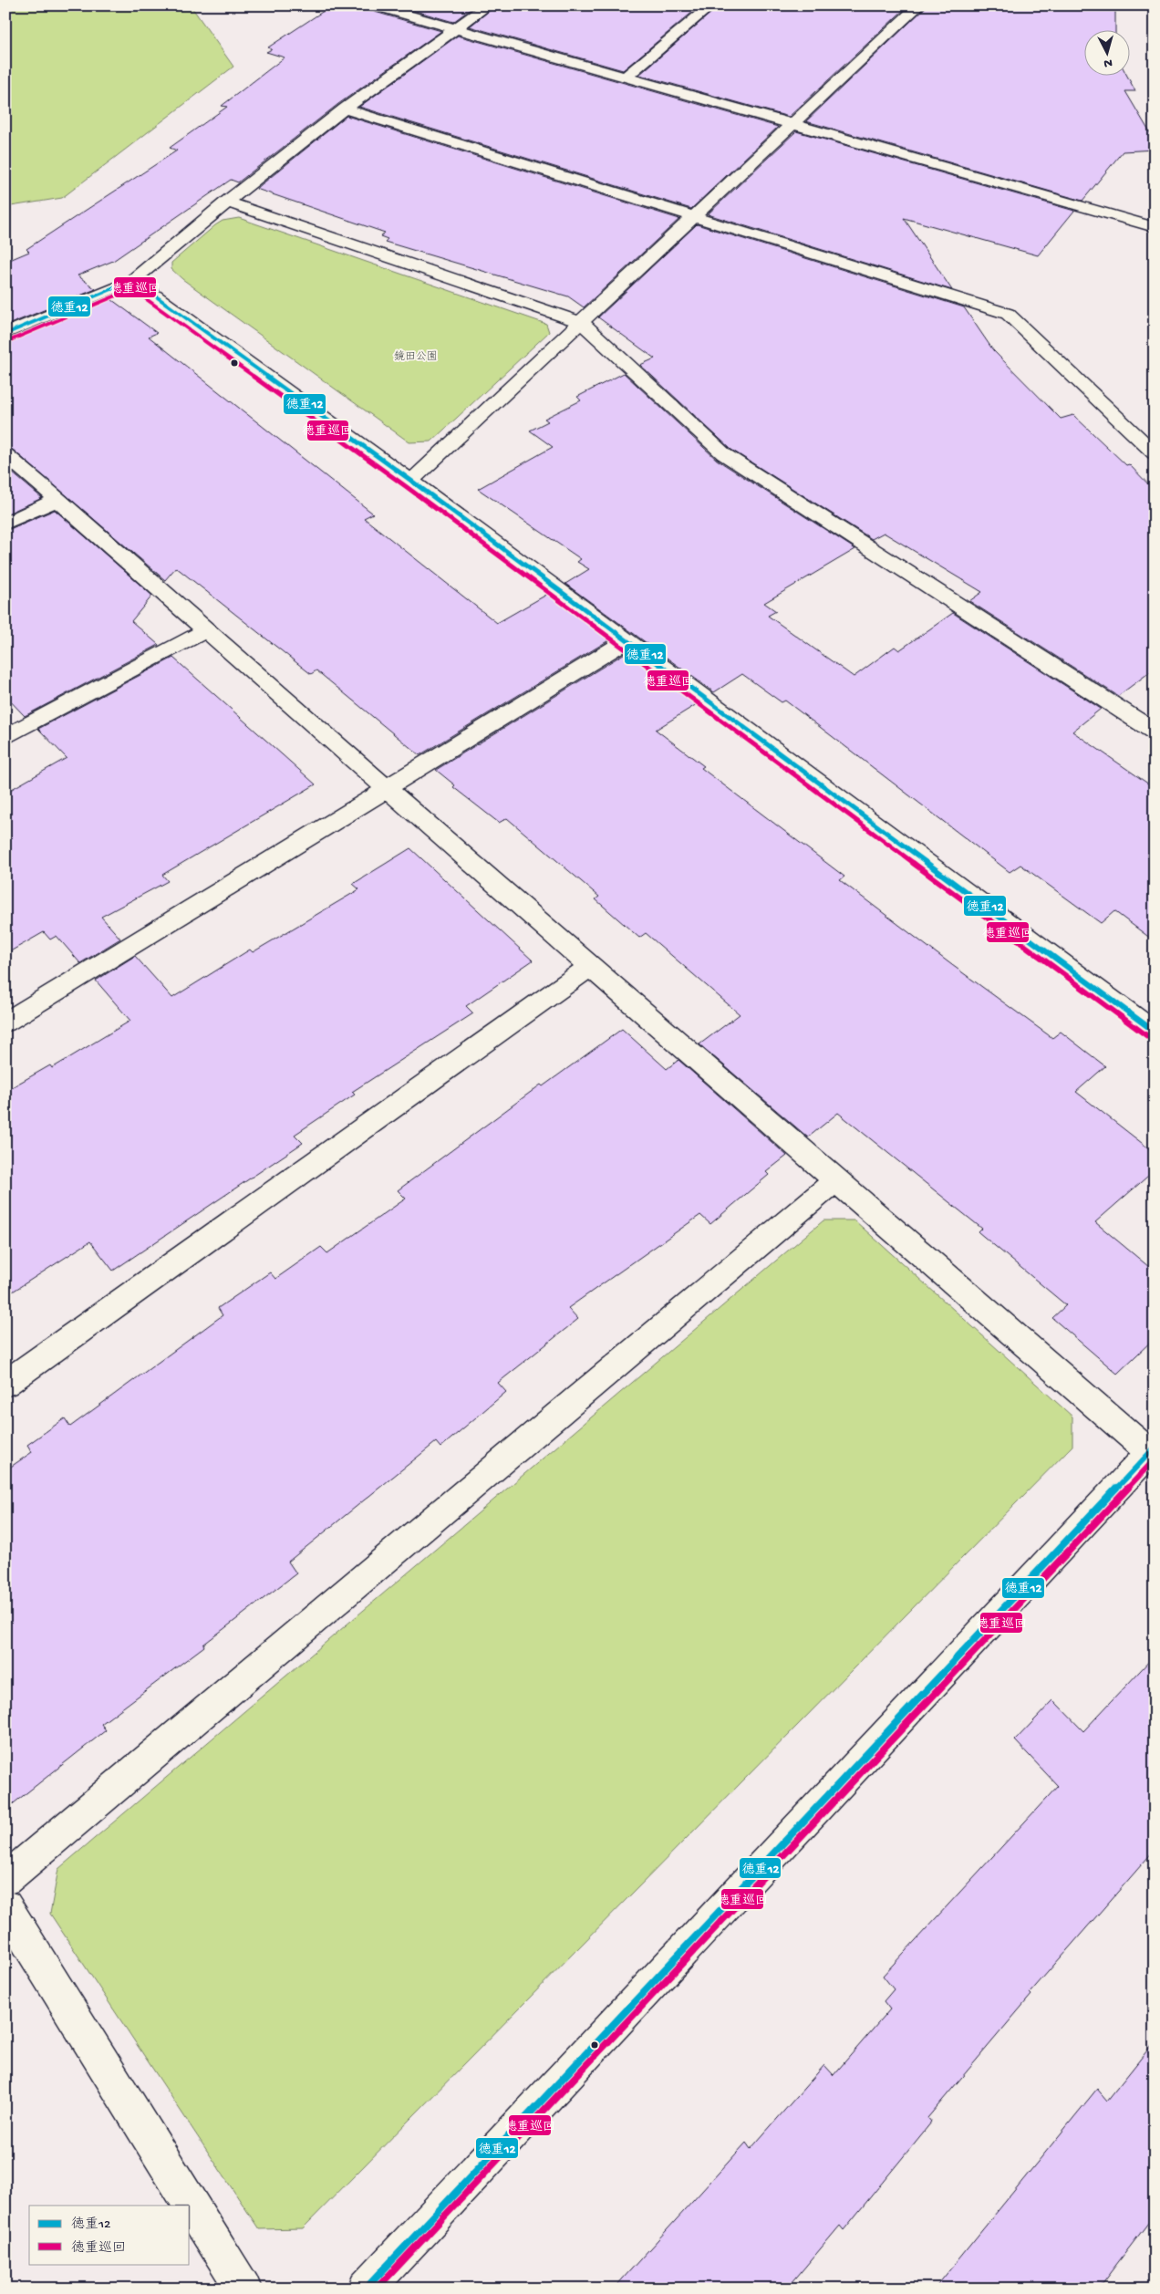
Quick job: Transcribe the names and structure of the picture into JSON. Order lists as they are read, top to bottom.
{
  "parks": ["鏡田公園"],
  "lines": ["transit line 徳重12", "transit line 徳重巡回"],
  "legend": ["徳重12", "徳重巡回"],
  "north": "bottom"
}
